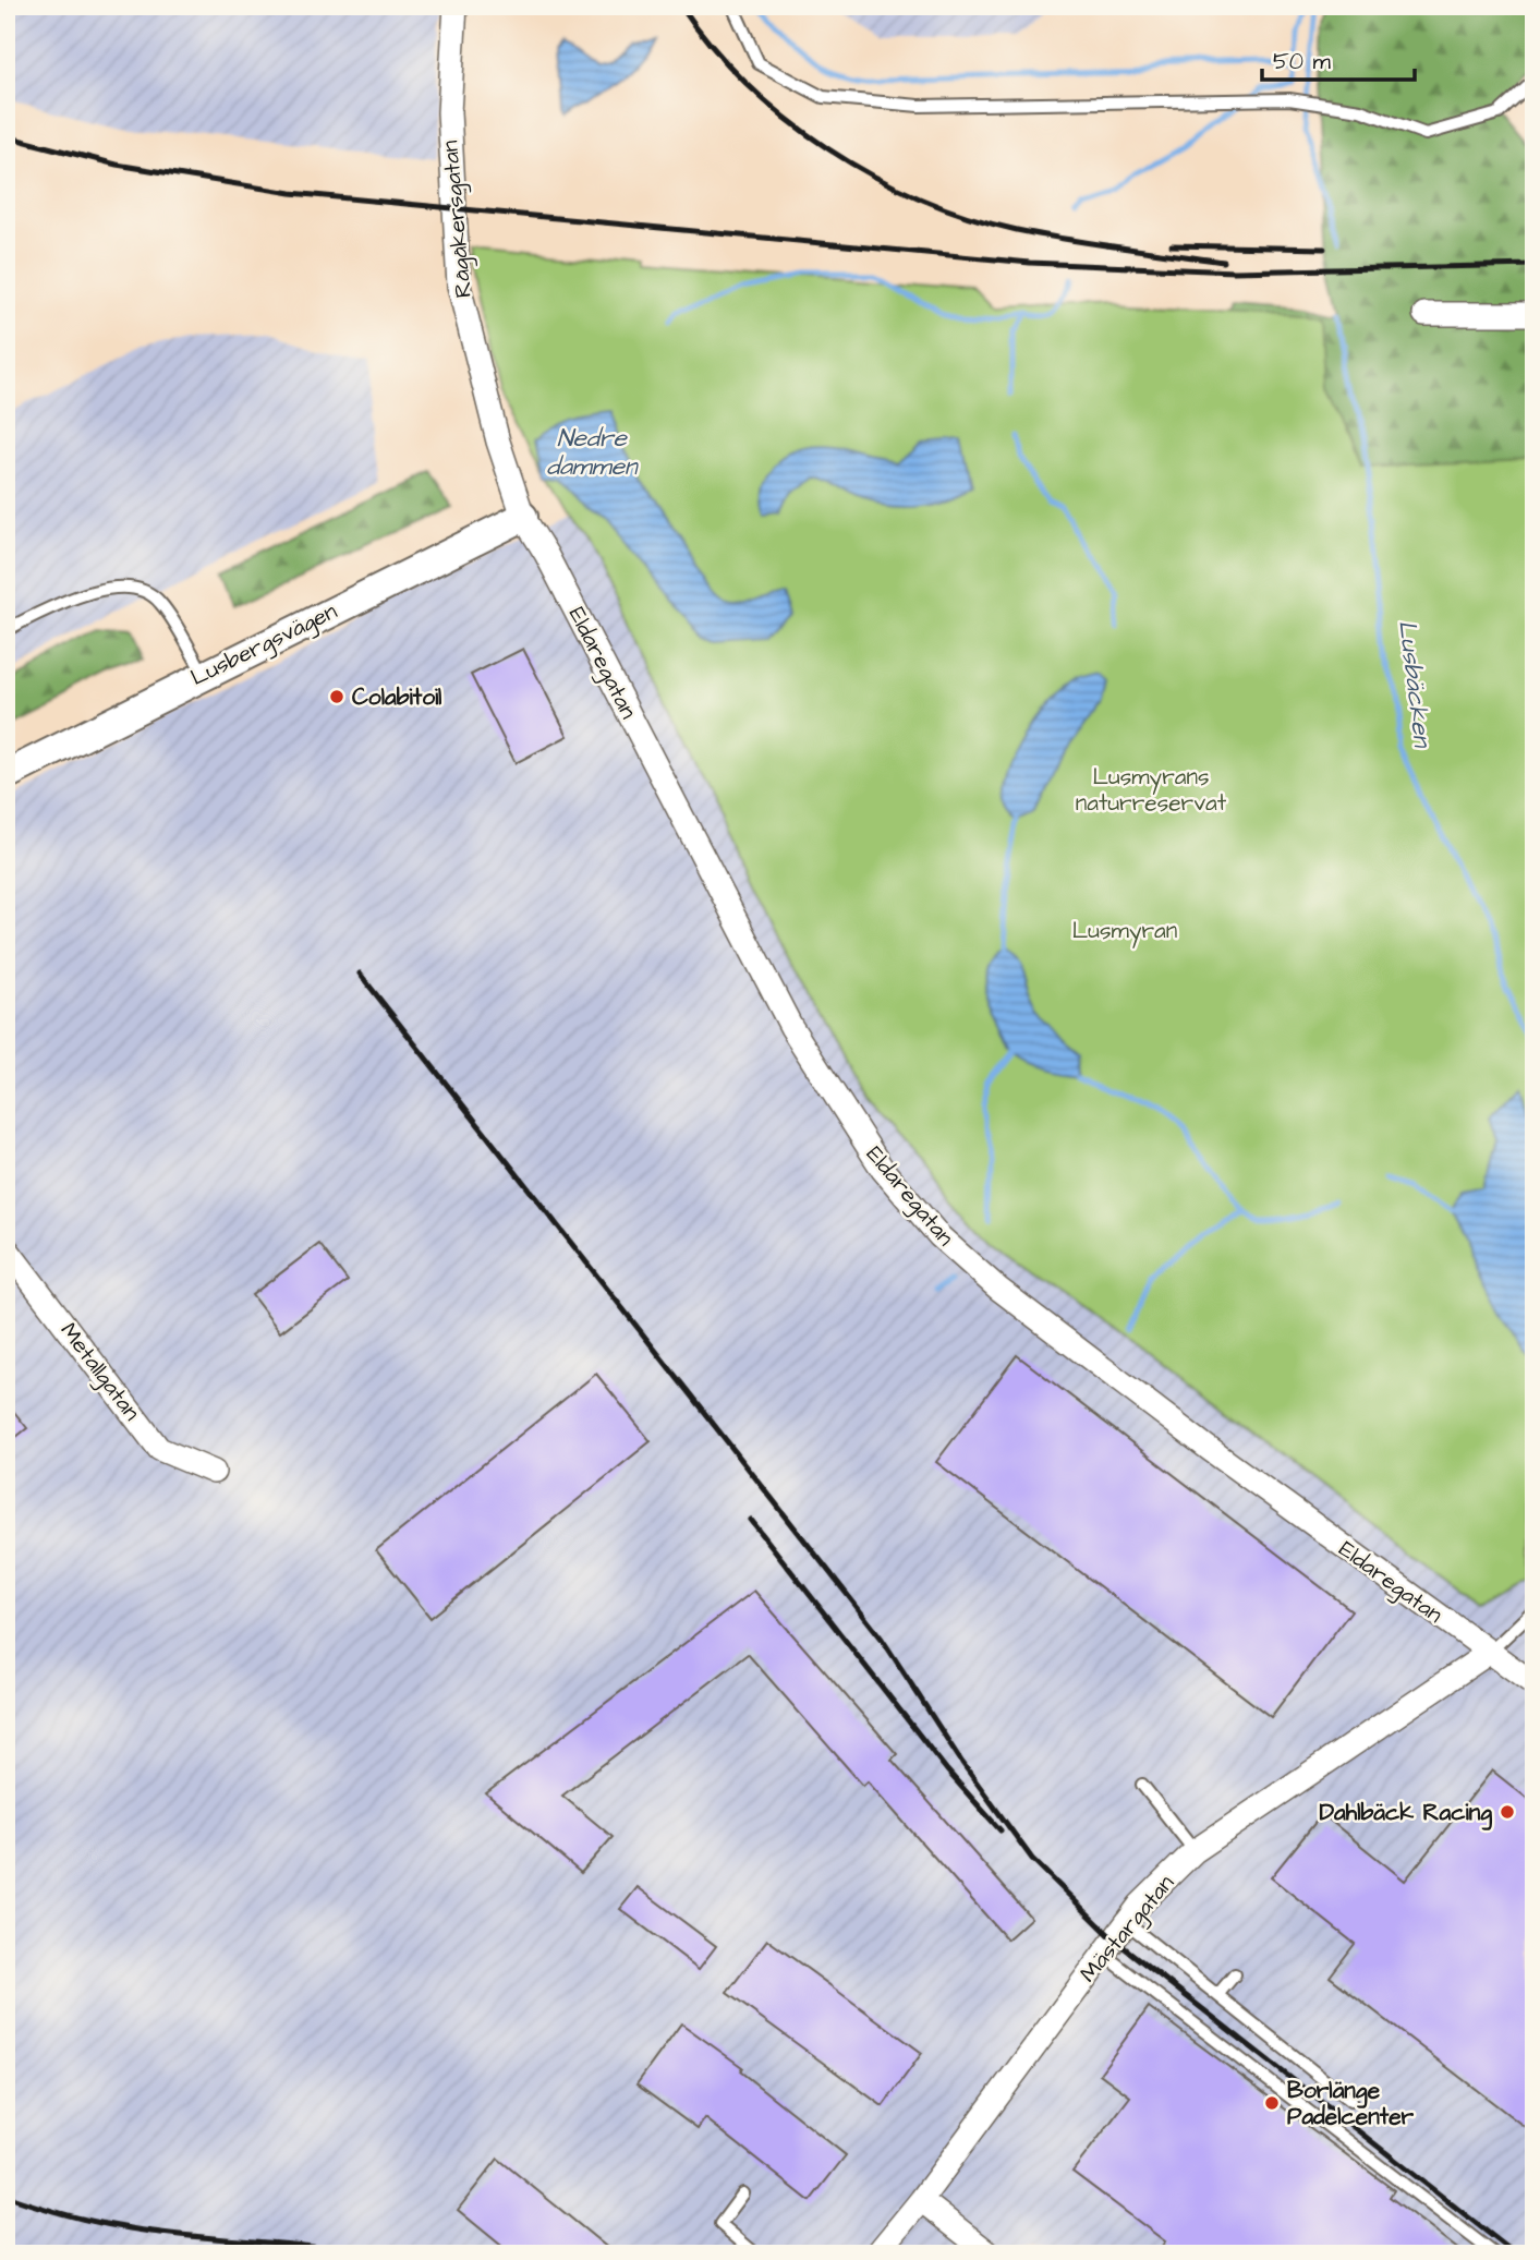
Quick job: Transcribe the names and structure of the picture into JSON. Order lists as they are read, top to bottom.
{
  "streets": {
    "street": [
      "Rågåkersgatan",
      "Lusbergsvägen",
      "Eldaregatan",
      "Metallgatan",
      "Mästargatan"
    ]
  },
  "crossings": [
    ["Rågåkersgatan", "Lusbergsvägen"],
    ["Rågåkersgatan", "Eldaregatan"],
    ["Lusbergsvägen", "Eldaregatan"],
    ["Eldaregatan", "Mästargatan"]
  ],
  "water": ["Nedre dammen", "Lusbäcken"],
  "parks": ["Lusmyrans naturreservat", "Lusmyran"],
  "places": ["Colabitoil", "Dahlbäck Racing", "Borlänge Padelcenter"],
  "scale_bar": "50 m"
}
